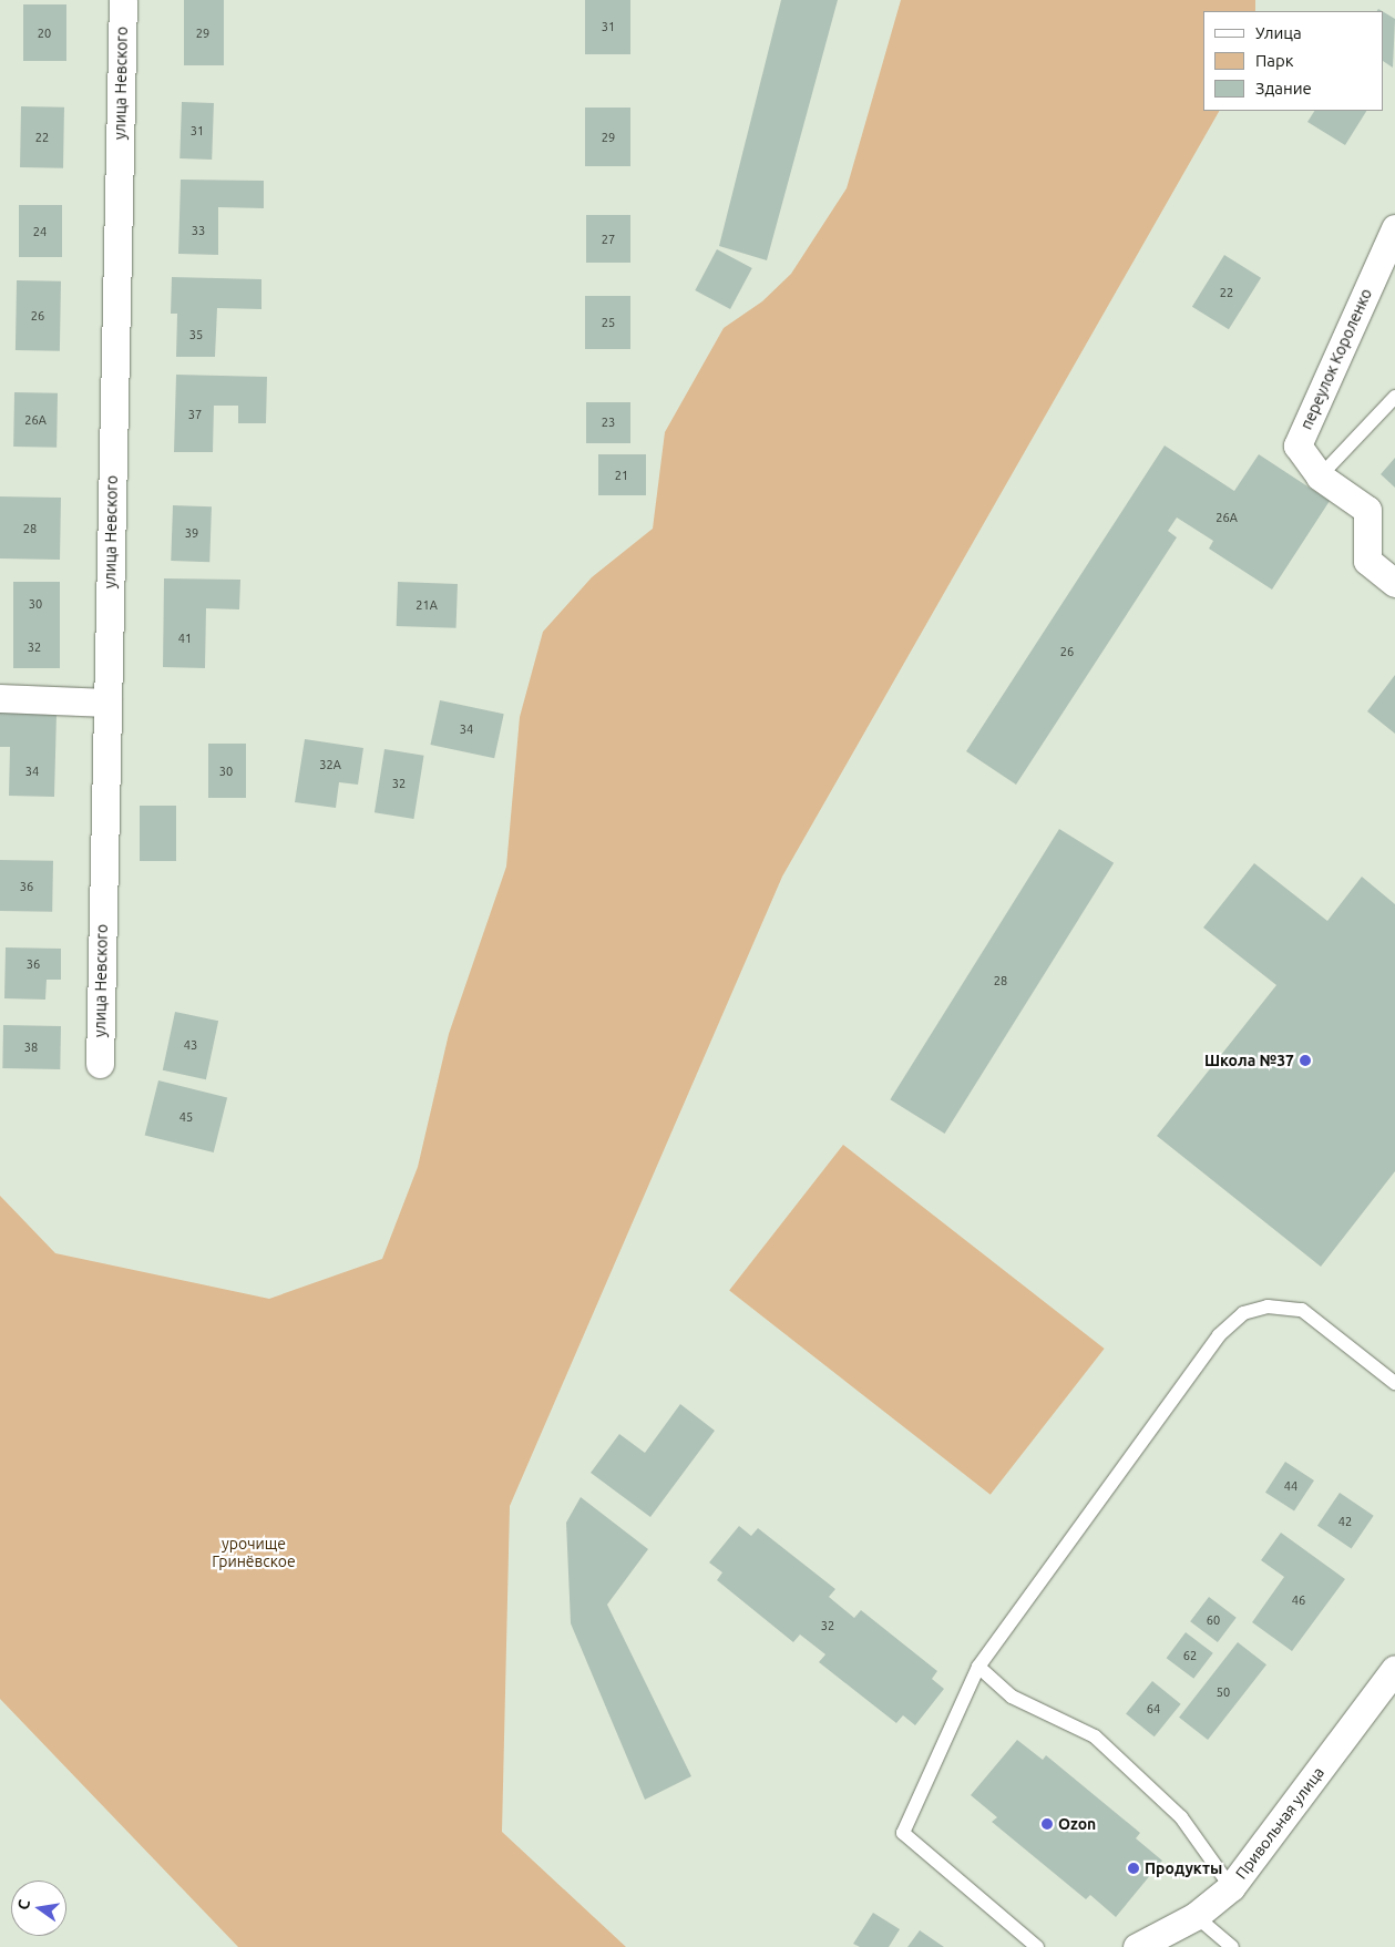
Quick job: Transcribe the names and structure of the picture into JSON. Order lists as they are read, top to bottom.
{
  "streets": {
    "street": ["улица Невского", "переулок Короленко", "Привольная улица"]
  },
  "parks": ["урочище Гринёвское"],
  "places": ["Школа №37", "Ozon", "Продукты"],
  "house_numbers": [
    "31",
    "20",
    "29",
    "31",
    "22",
    "29",
    "33",
    "24",
    "27",
    "22",
    "26",
    "25",
    "35",
    "37",
    "26А",
    "23",
    "21",
    "26А",
    "28",
    "39",
    "30",
    "21А",
    "41",
    "32",
    "26",
    "34",
    "32А",
    "34",
    "30",
    "32",
    "36",
    "36",
    "28",
    "43",
    "38",
    "45",
    "44",
    "42",
    "46",
    "60",
    "32",
    "62",
    "50",
    "64"
  ],
  "legend": ["Улица", "Парк", "Здание"],
  "north": "left"
}
